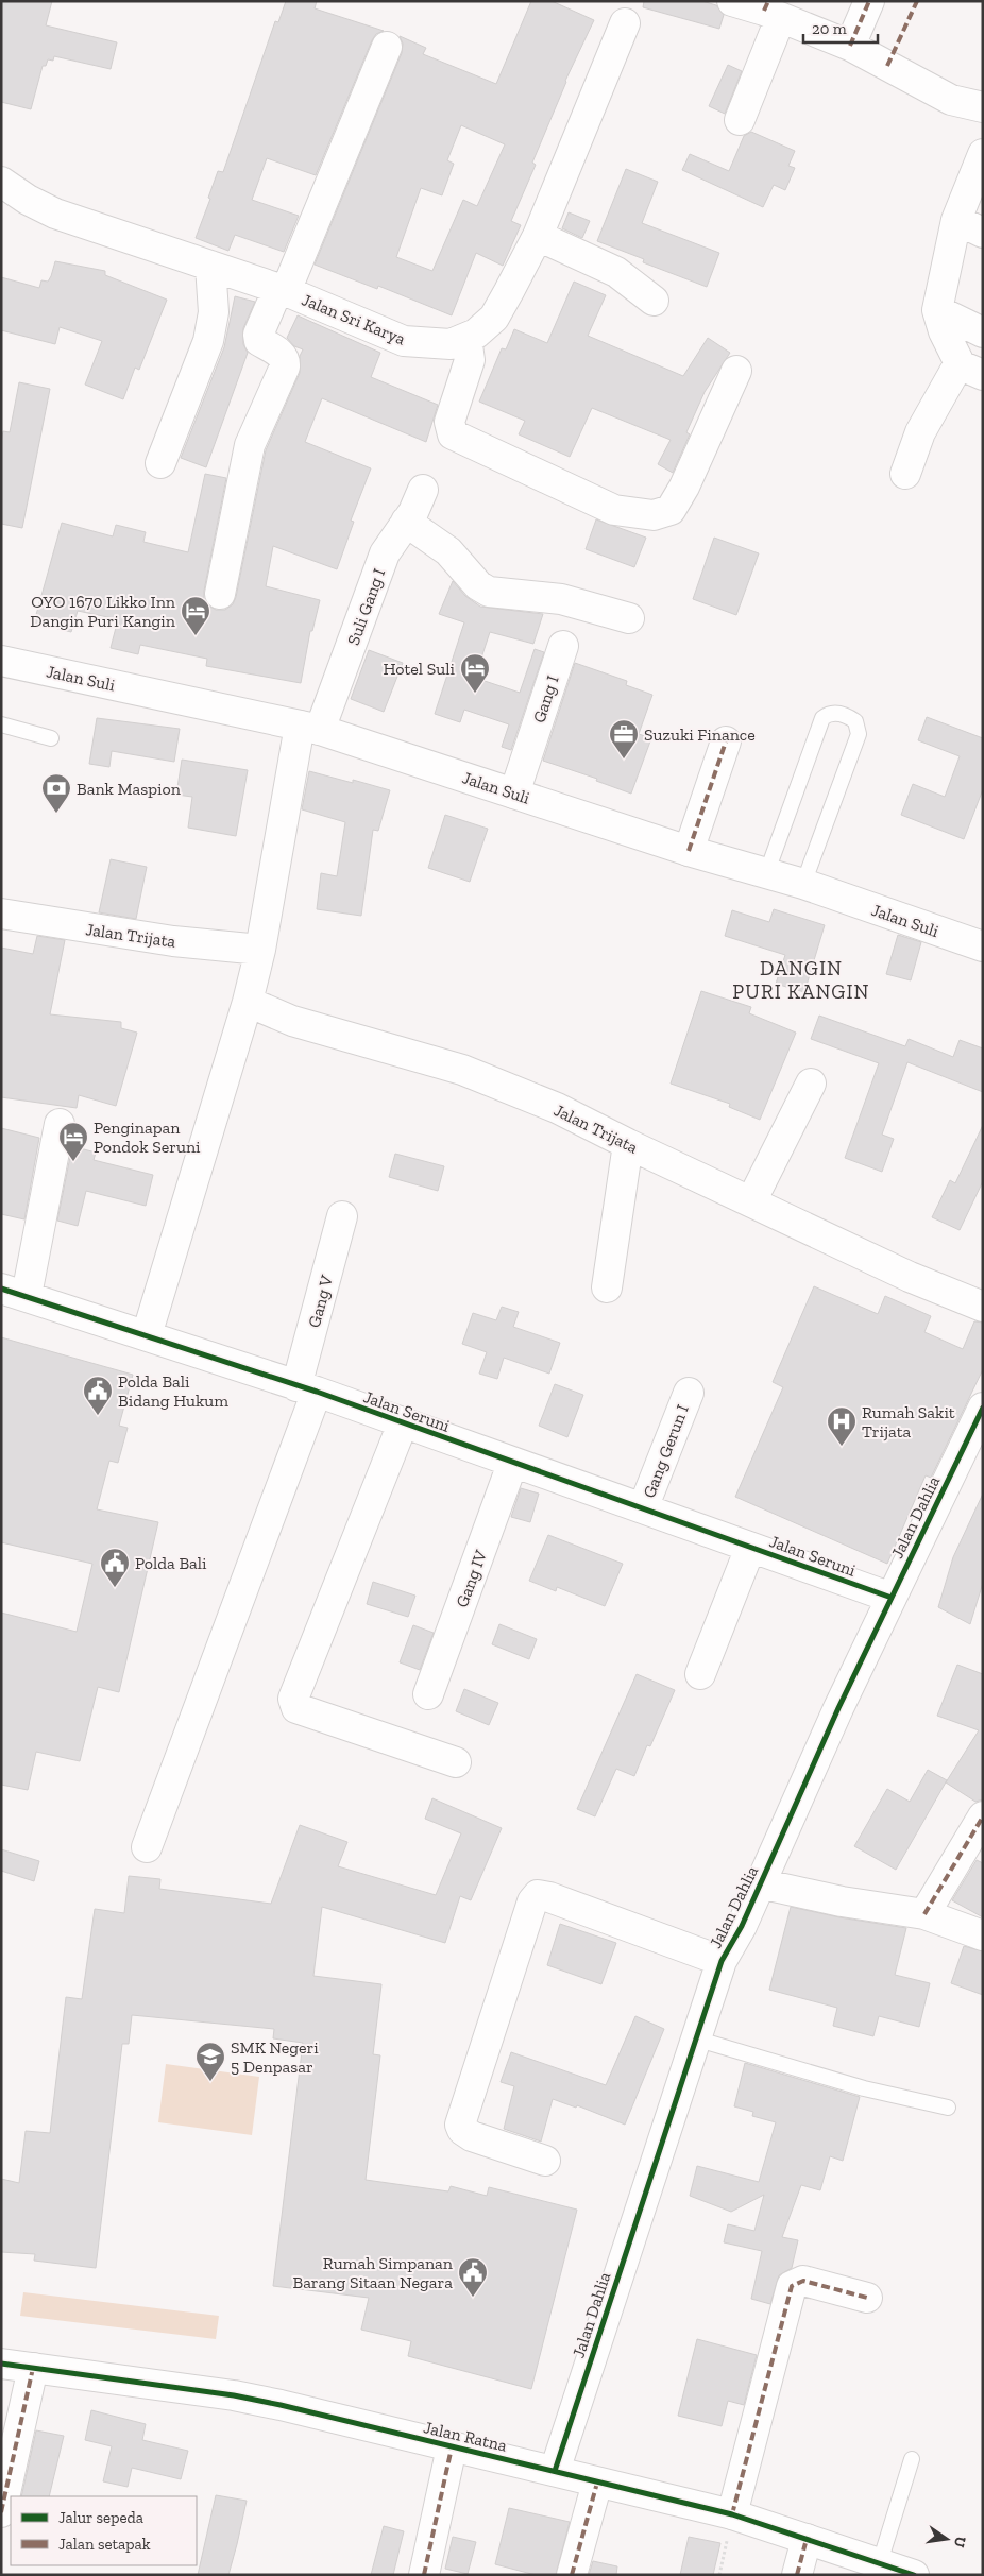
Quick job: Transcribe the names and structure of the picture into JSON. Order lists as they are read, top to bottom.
{
  "streets": {
    "street": [
      "Jalan Sri Karya",
      "Suli Gang I",
      "Jalan Suli",
      "Gang I",
      "Jalan Trijata",
      "Gang V",
      "Jalan Seruni",
      "Gang Gerun I",
      "Jalan Dahlia",
      "Gang IV",
      "Jalan Ratna"
    ]
  },
  "crossings": [
    ["Suli Gang I", "Jalan Suli"],
    ["Jalan Suli", "Gang I"],
    ["Gang V", "Jalan Seruni"],
    ["Jalan Seruni", "Gang Gerun I"],
    ["Jalan Seruni", "Jalan Dahlia"],
    ["Jalan Seruni", "Gang IV"],
    ["Jalan Dahlia", "Jalan Ratna"]
  ],
  "districts": ["DANGIN PURI KANGIN"],
  "places": {
    "hotel": ["OYO 1670 Likko Inn Dangin Puri Kangin", "Hotel Suli", "Penginapan Pondok Seruni"],
    "office": ["Suzuki Finance"],
    "bank": ["Bank Maspion"],
    "public building": ["Polda Bali Bidang Hukum", "Polda Bali", "Rumah Simpanan Barang Sitaan Negara"],
    "hospital": ["Rumah Sakit Trijata"],
    "school or university": ["SMK Negeri 5 Denpasar"]
  },
  "legend": ["Jalur sepeda", "Jalan setapak"],
  "scale_bar": "20 m",
  "north": "right"
}
